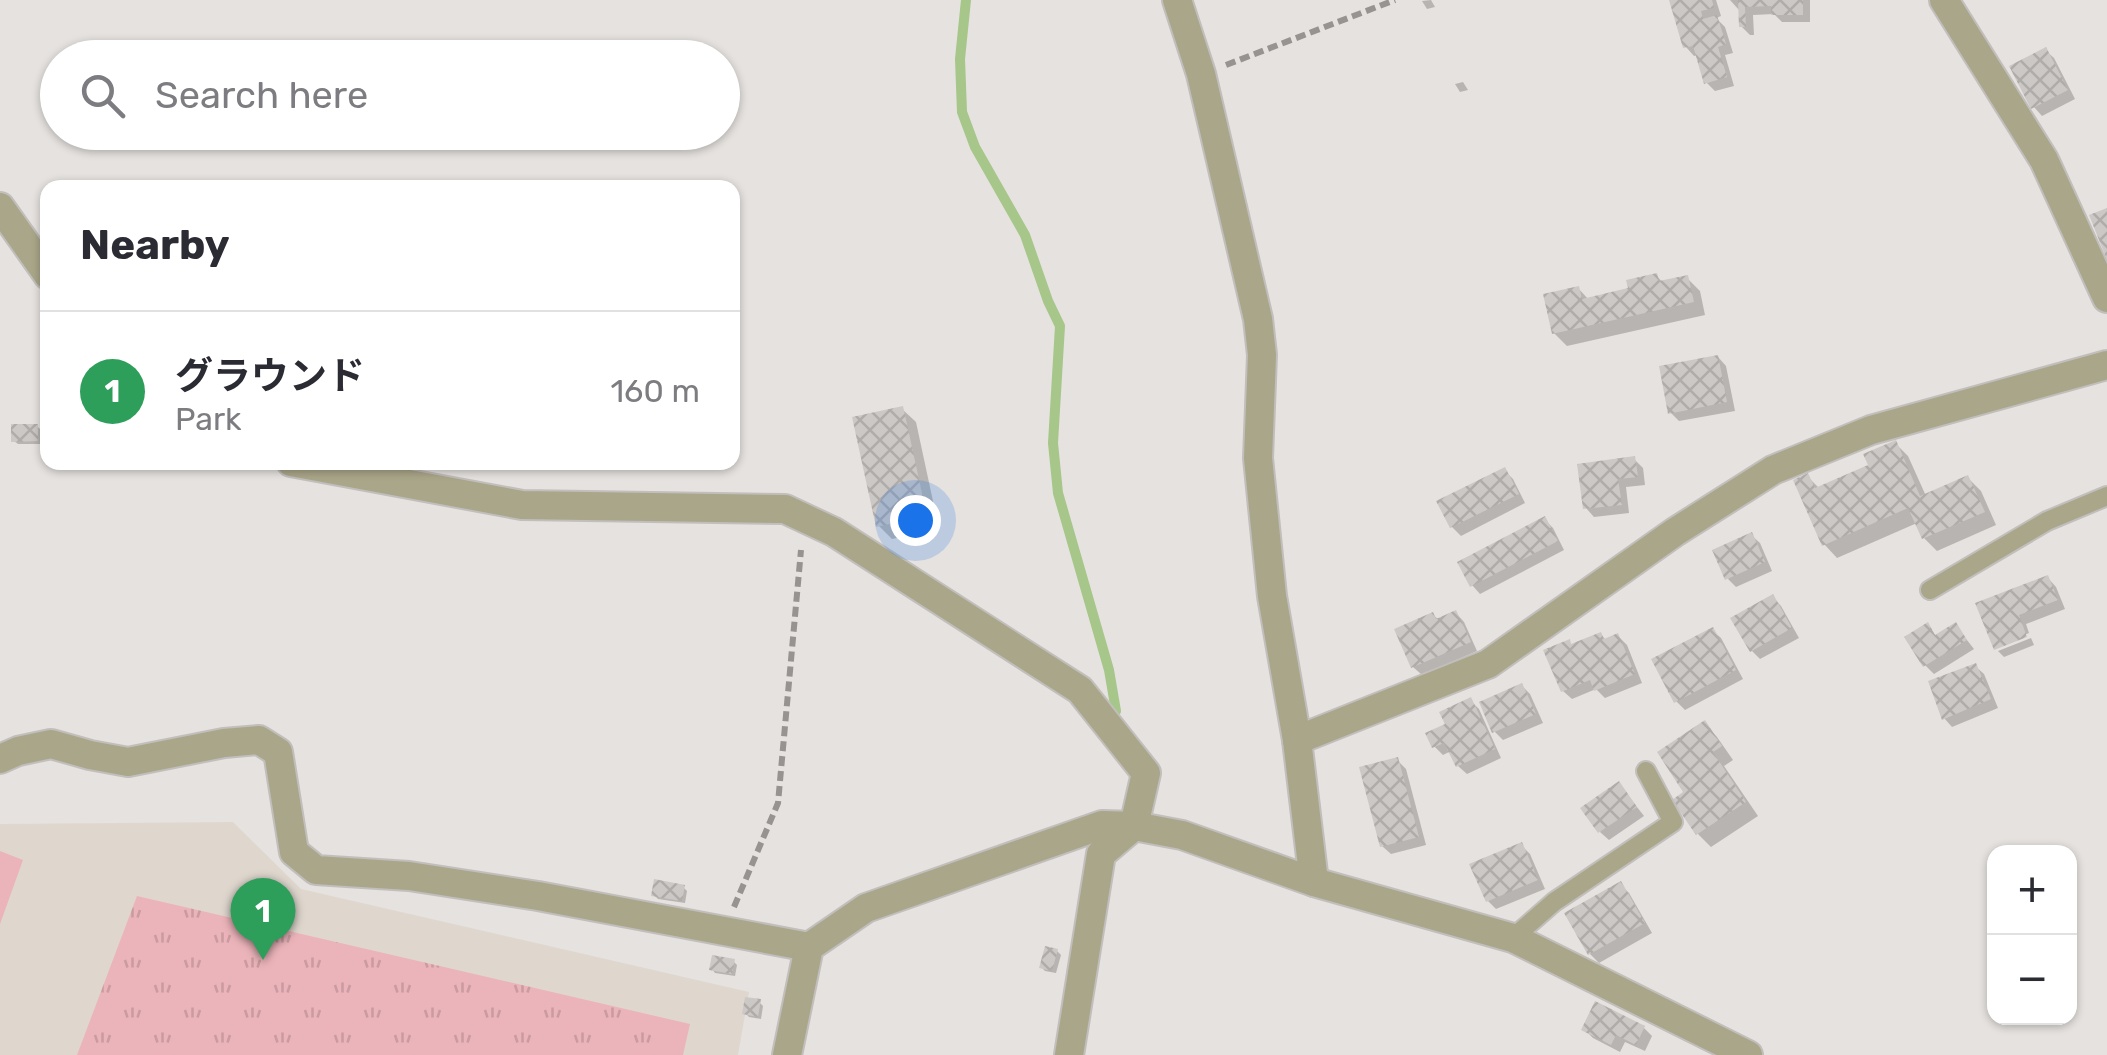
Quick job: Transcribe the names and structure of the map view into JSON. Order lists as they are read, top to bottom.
{
  "page": {
    "search": "Search here",
    "heading": "Nearby",
    "list": [
      {
        "mark": "1",
        "name": "グラウンド",
        "note": "Park",
        "value": "160 m"
      }
    ],
    "map_buttons": ["+", "−"],
    "pins": "1"
  }
}
